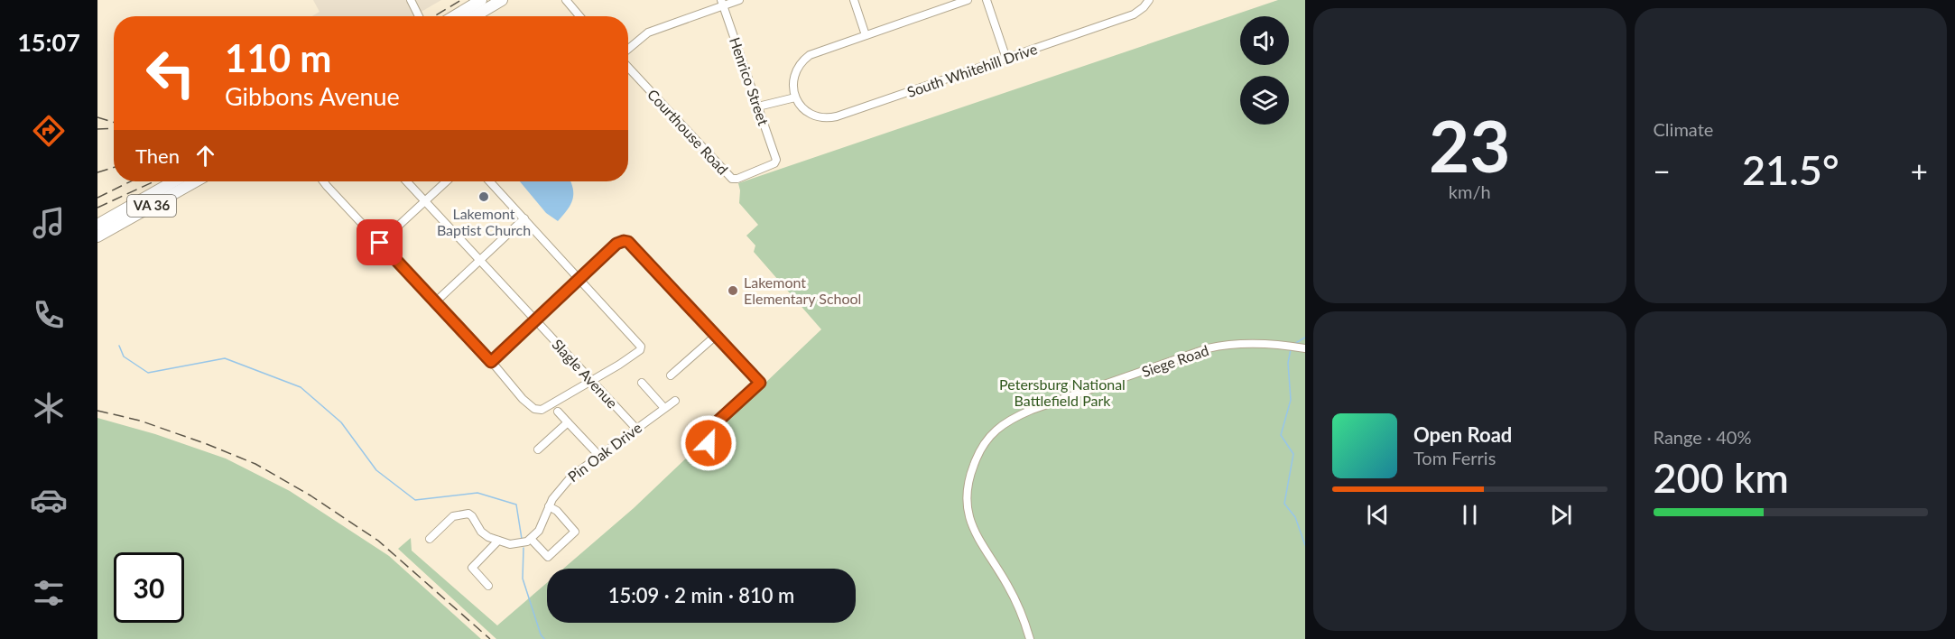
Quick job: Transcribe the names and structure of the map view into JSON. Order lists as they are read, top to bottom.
{
  "streets": {
    "highway": ["VA 36"],
    "street": [
      "South Whitehill Drive",
      "Henrico Street",
      "Courthouse Road",
      "Siege Road",
      "Slagle Avenue",
      "Pin Oak Drive"
    ]
  },
  "crossings": [
    ["Henrico Street", "Courthouse Road"],
    ["Slagle Avenue", "Pin Oak Drive"]
  ],
  "parks": ["Petersburg National Battlefield Park"],
  "places": ["Lakemont Baptist Church", "Lakemont Elementary School"],
  "page": {
    "tabs": "15:07",
    "tile": [
      ["23", "km/h"],
      "Climate",
      ["Range · 40%", "200 km"]
    ],
    "turn": ["110 m", "Gibbons Avenue"],
    "then": "Then",
    "heat": ["−", "21.5°", "+"],
    "song": ["Open Road", "Tom Ferris"],
    "limit": "30",
    "trip": "15:09 · 2 min · 810 m"
  }
}
